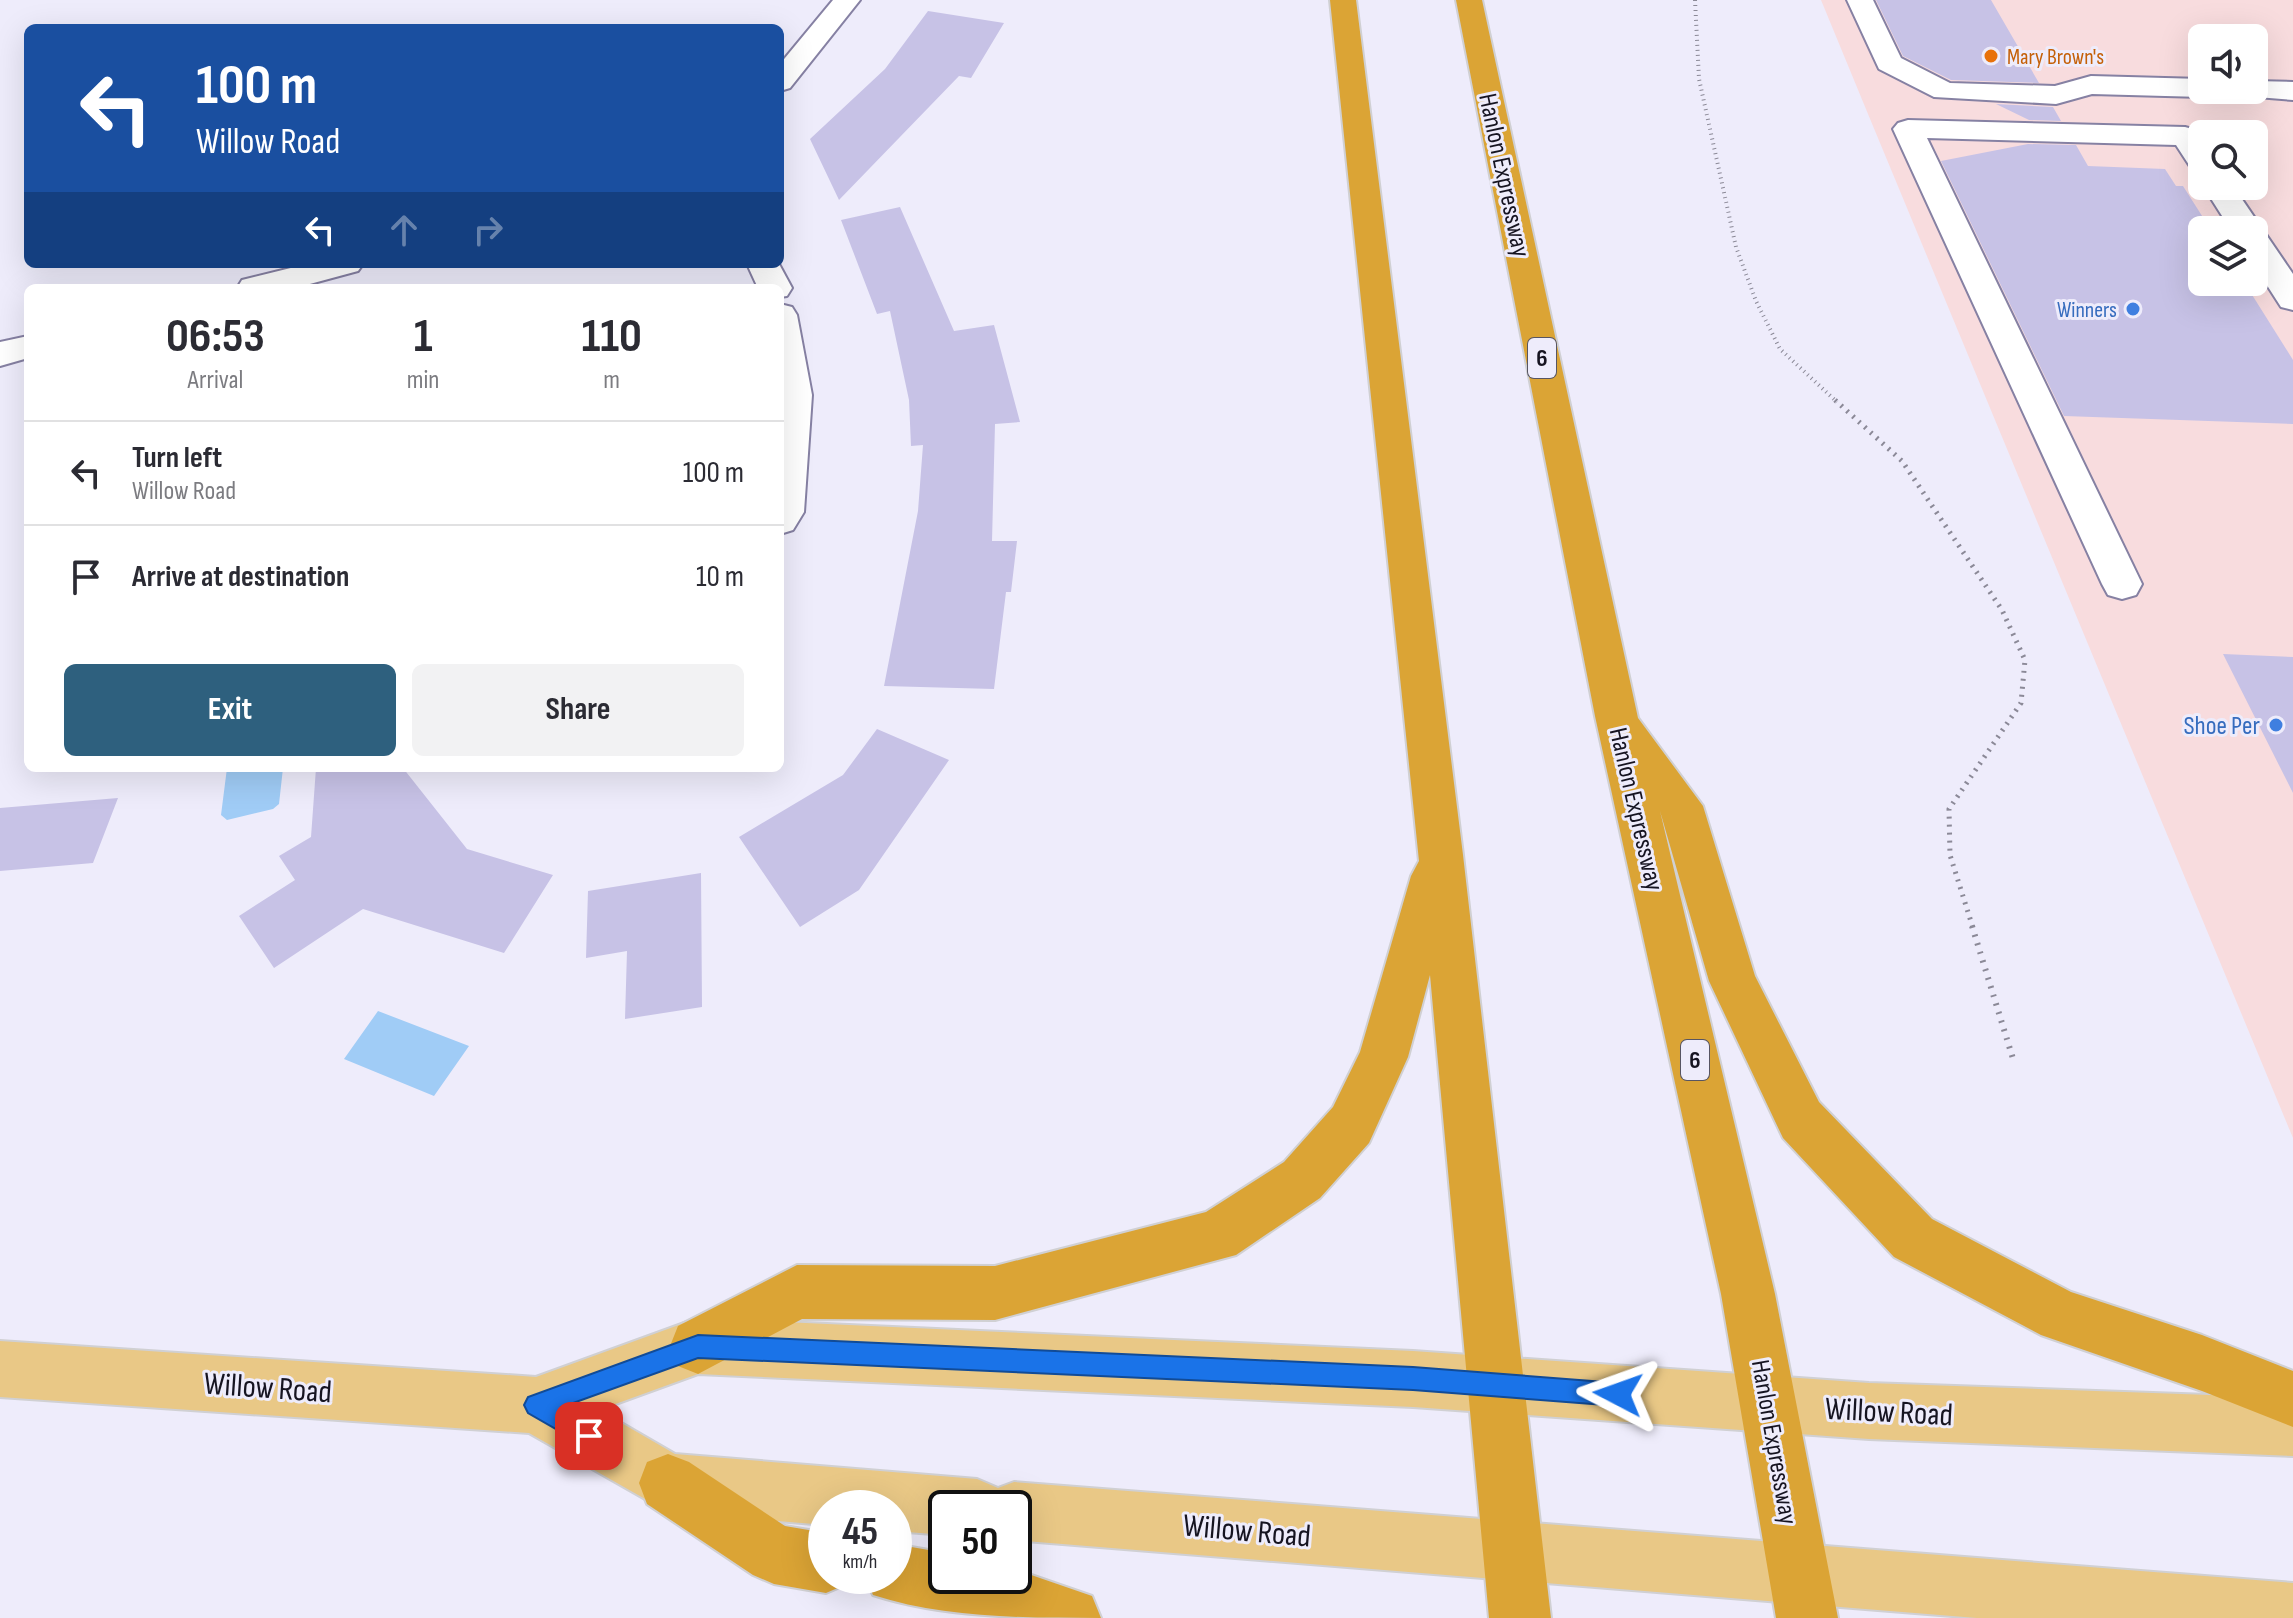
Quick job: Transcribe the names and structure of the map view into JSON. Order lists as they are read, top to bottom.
{
  "streets": {
    "highway": ["Hanlon Expressway", "6"],
    "main road": ["Willow Road"]
  },
  "crossings": [
    ["Hanlon Expressway", "Willow Road"]
  ],
  "places": ["Mary Brown's", "Winners", "Shoe Per"],
  "page": {
    "turn": ["100 m", "Willow Road"],
    "eta": [
      "06:53",
      "Arrival",
      "1",
      "min",
      "110",
      "m"
    ],
    "list": [
      {
        "name": "Turn left",
        "note": "Willow Road",
        "value": "100 m"
      },
      {
        "name": "Arrive at destination",
        "value": "10 m"
      }
    ],
    "buttons": ["Exit", "Share"],
    "speed": "45 km/h",
    "limit": "50"
  }
}
